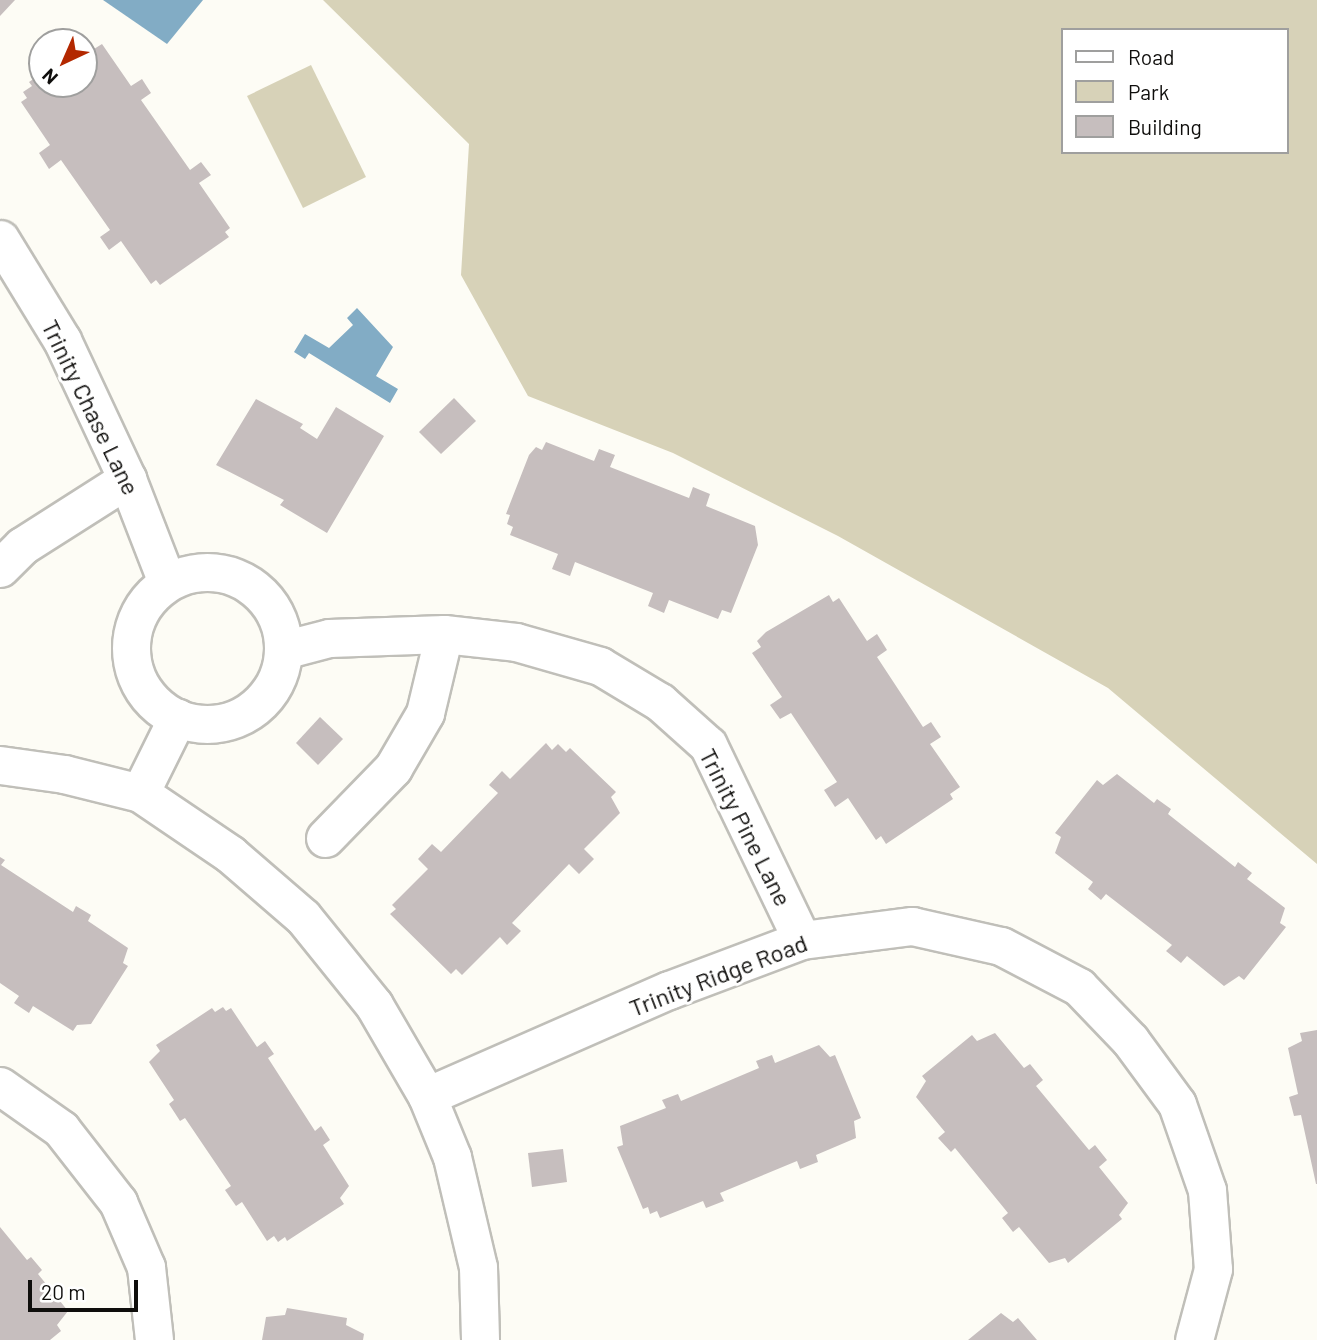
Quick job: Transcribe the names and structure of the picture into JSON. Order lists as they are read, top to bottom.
{
  "streets": {
    "street": ["Trinity Chase Lane", "Trinity Pine Lane", "Trinity Ridge Road"]
  },
  "crossings": [
    ["Trinity Chase Lane", "Trinity Pine Lane"],
    ["Trinity Pine Lane", "Trinity Ridge Road"]
  ],
  "legend": ["Road", "Park", "Building"],
  "scale_bar": "20 m",
  "north": "bottom left"
}
